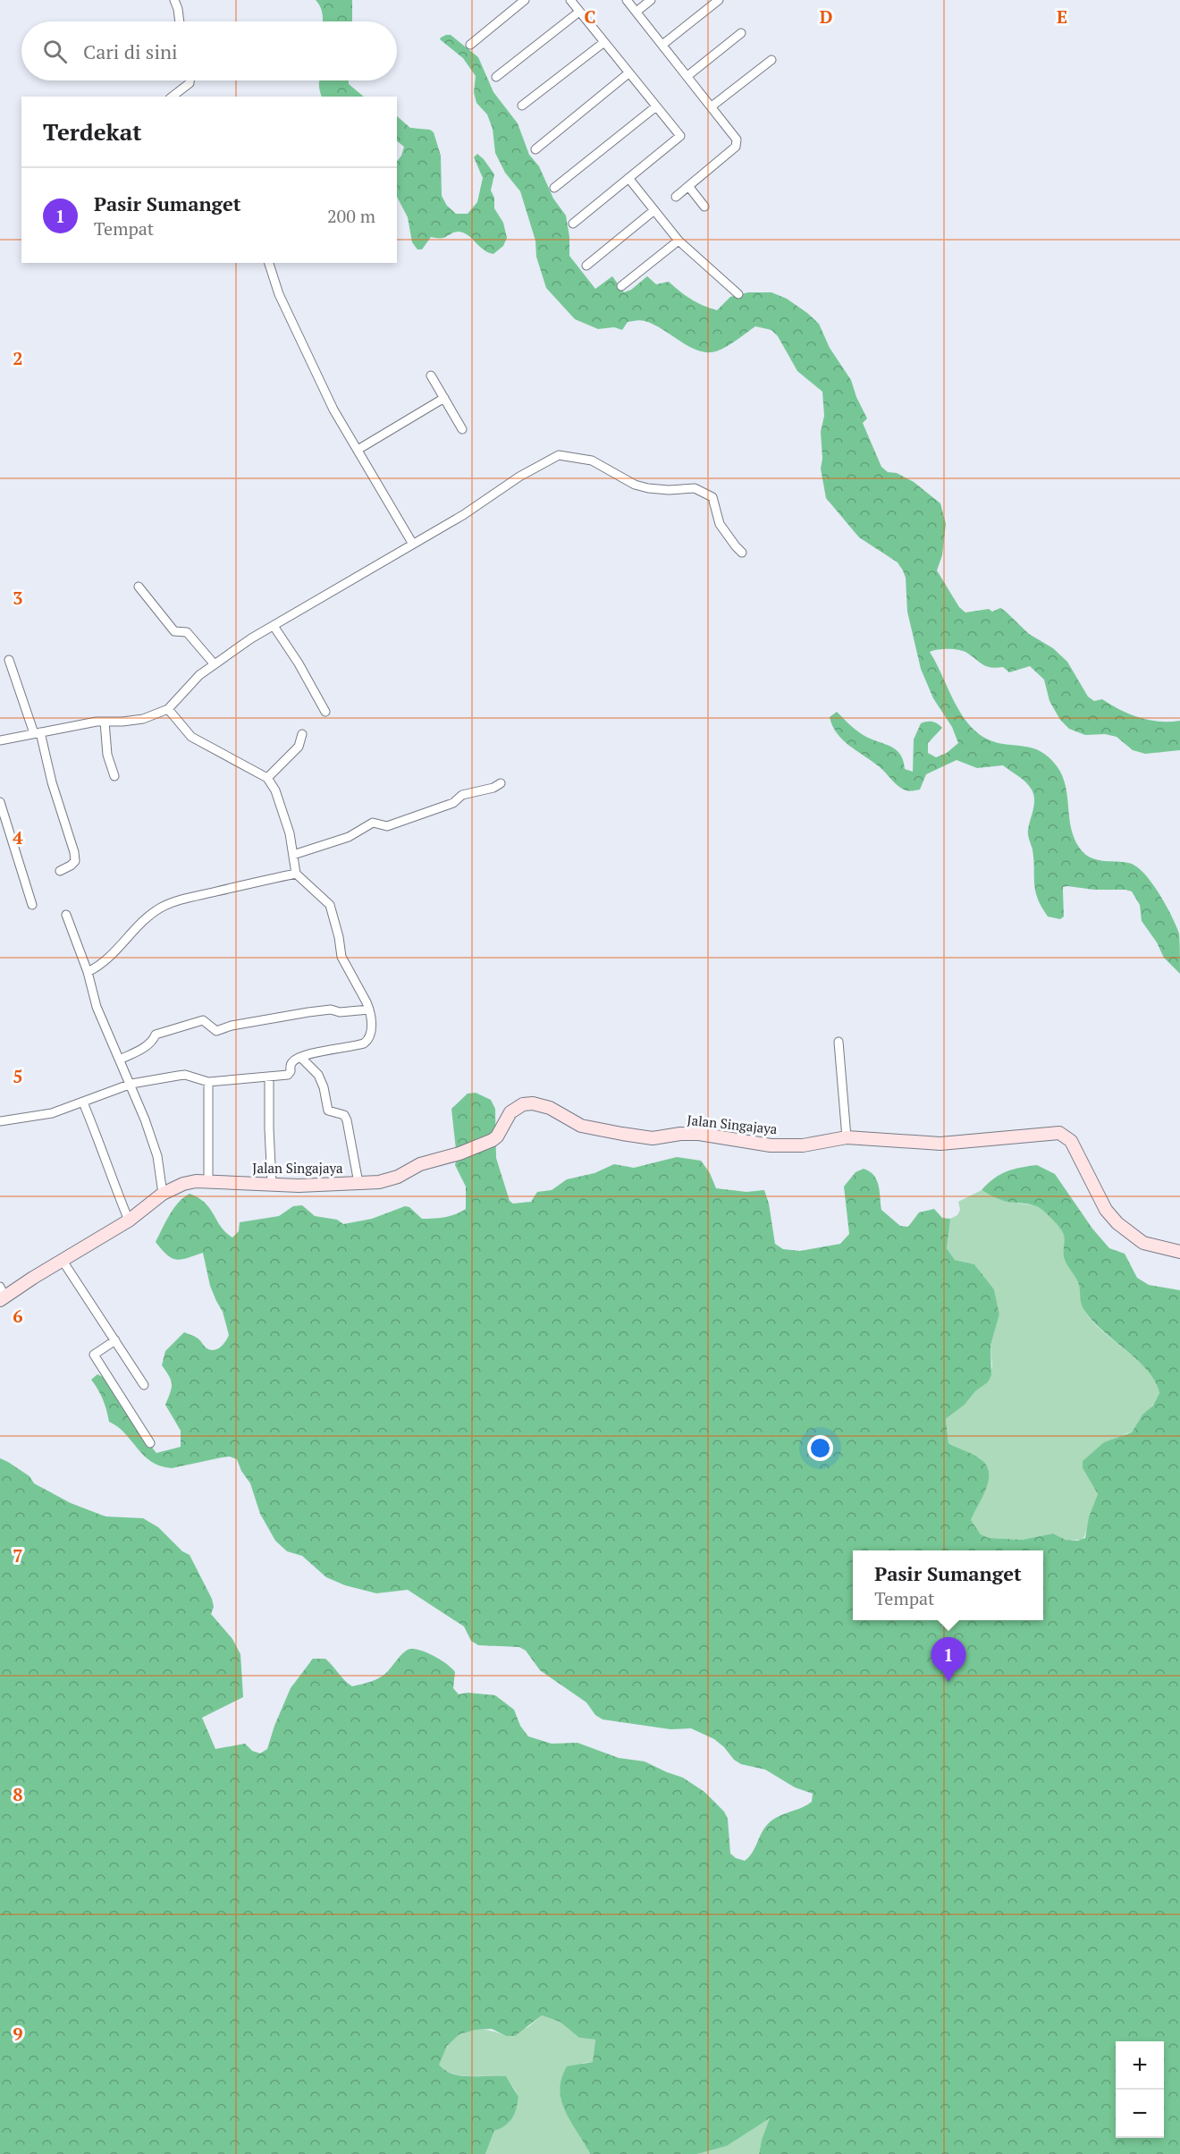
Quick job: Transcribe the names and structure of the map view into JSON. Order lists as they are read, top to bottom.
{
  "streets": {
    "street": ["Jalan Singajaya"]
  },
  "page": {
    "search": "Cari di sini",
    "heading": "Terdekat",
    "list": [
      {
        "mark": "1",
        "name": "Pasir Sumanget",
        "note": "Tempat",
        "value": "200 m"
      }
    ],
    "popup": ["Pasir Sumanget", "Tempat"],
    "pins": "1",
    "map_buttons": ["+", "−"]
  },
  "grid": {
    "columns": ["C", "D", "E"],
    "rows": [
      "2",
      "3",
      "4",
      "5",
      "6",
      "7",
      "8",
      "9"
    ]
  }
}
